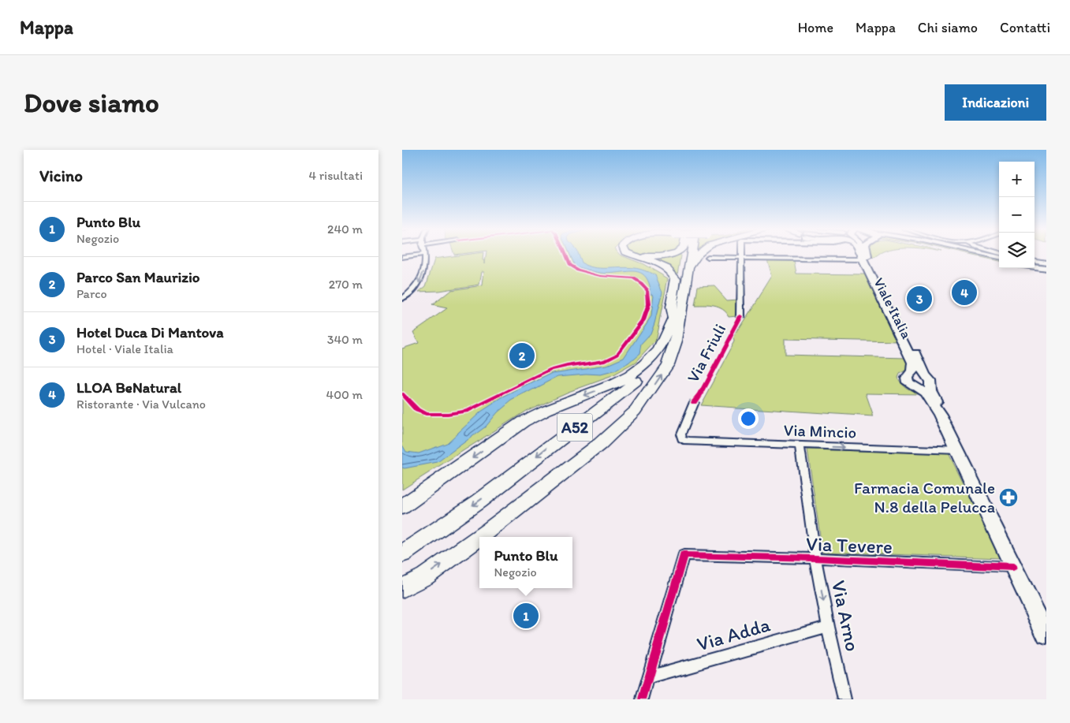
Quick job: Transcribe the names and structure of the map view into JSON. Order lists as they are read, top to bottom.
{
  "streets": {
    "highway": ["A52"],
    "main road": ["Viale Italia"],
    "street": [
      "Via Friuli",
      "Via Mincio",
      "Via Tevere",
      "Via Arno",
      "Via Adda"
    ]
  },
  "crossings": [
    ["Viale Italia", "Via Mincio"],
    ["Viale Italia", "Via Tevere"],
    ["Via Friuli", "Via Mincio"],
    ["Via Mincio", "Via Arno"],
    ["Via Tevere", "Via Arno"],
    ["Via Tevere", "Via Adda"],
    ["Via Arno", "Via Adda"]
  ],
  "one_way": ["Via Mincio"],
  "places": {
    "pharmacy": ["Farmacia Comunale N.8 della Pelucca"]
  },
  "page": {
    "header": "Mappa",
    "nav": [
      "Home",
      "Mappa",
      "Chi siamo",
      "Contatti"
    ],
    "buttons": "Indicazioni",
    "title": "Dove siamo",
    "heading": ["Vicino", "4 risultati"],
    "map_buttons": ["+", "−"],
    "list": [
      {
        "mark": "1",
        "name": "Punto Blu",
        "note": "Negozio",
        "value": "240 m"
      },
      {
        "mark": "2",
        "name": "Parco San Maurizio",
        "note": "Parco",
        "value": "270 m"
      },
      {
        "mark": "3",
        "name": "Hotel Duca Di Mantova",
        "note": "Hotel · Viale Italia",
        "value": "340 m"
      },
      {
        "mark": "4",
        "name": "LLOA BeNatural",
        "note": "Ristorante · Via Vulcano",
        "value": "400 m"
      }
    ],
    "pins": [
      "4",
      "3",
      "2",
      "1"
    ],
    "popup": ["Punto Blu", "Negozio"]
  }
}
